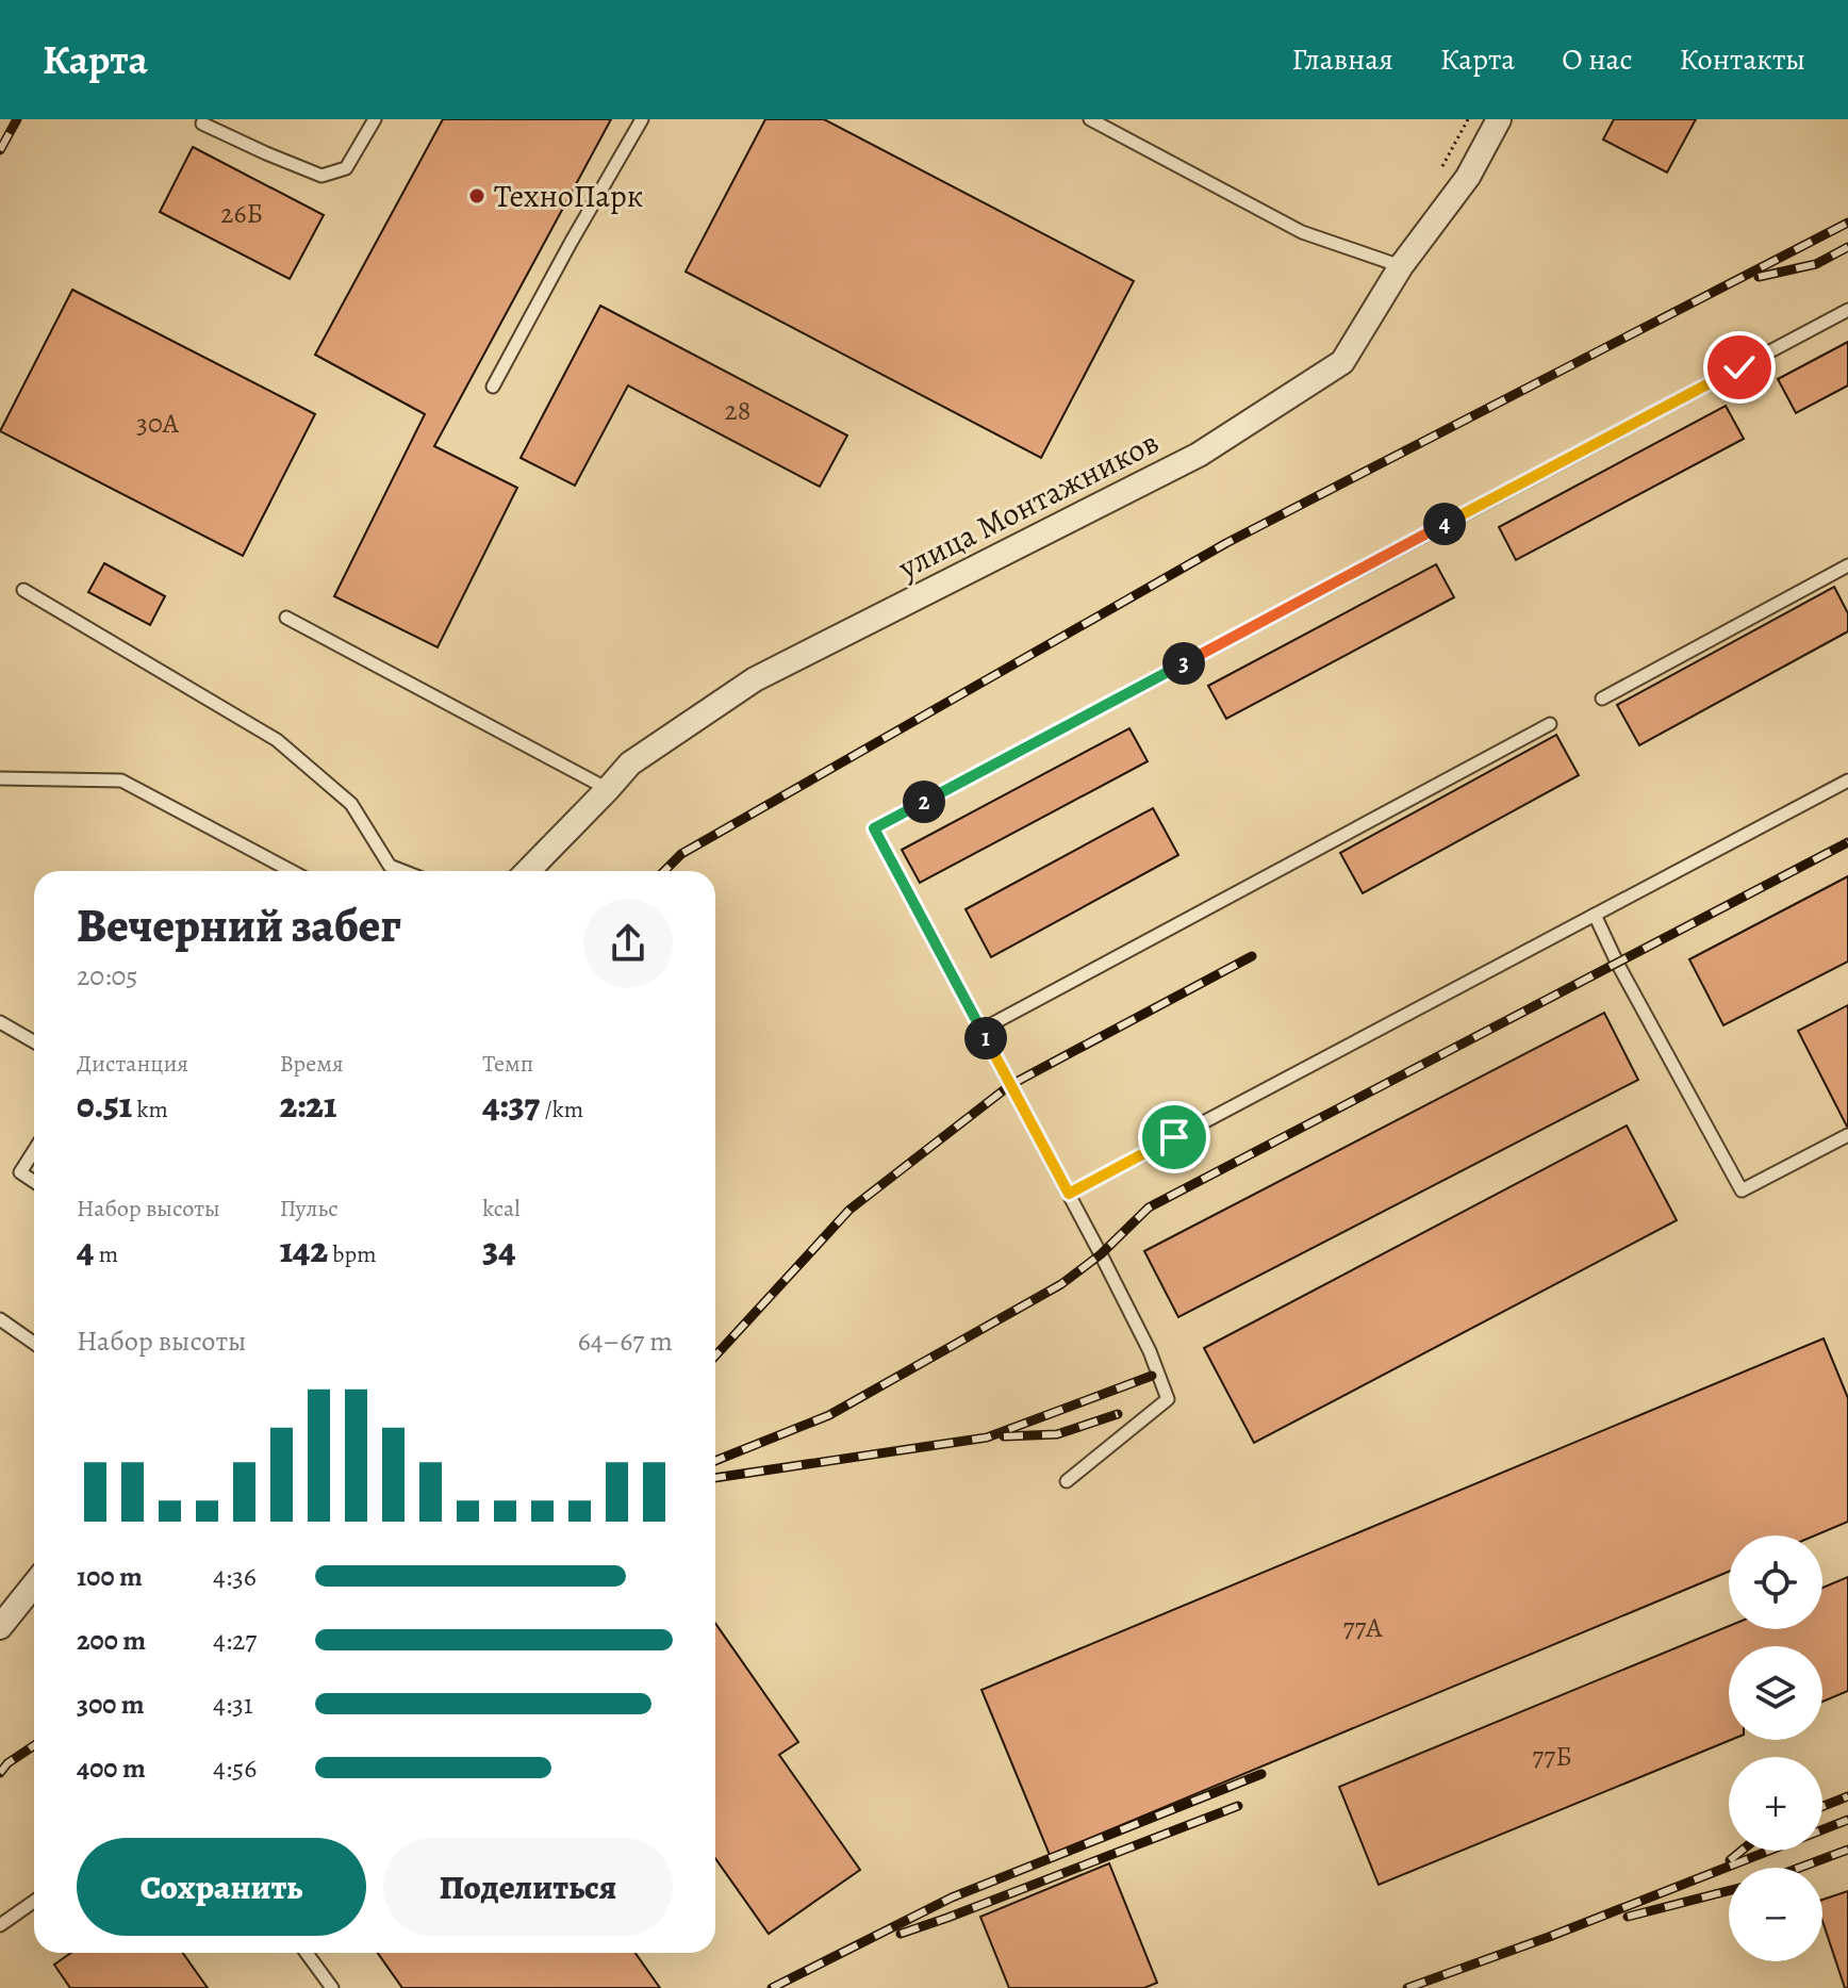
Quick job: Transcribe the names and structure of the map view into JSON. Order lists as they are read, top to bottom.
{
  "streets": {
    "street": ["улица Монтажников"]
  },
  "places": ["ТехноПарк"],
  "house_numbers": [
    "26Б",
    "28",
    "30А",
    "77А",
    "77Б"
  ],
  "page": {
    "header": "Карта",
    "nav": [
      "Главная",
      "Карта",
      "О нас",
      "Контакты"
    ],
    "pins": [
      "4",
      "3",
      "2",
      "1"
    ],
    "heading": ["Вечерний забег", "20:05"],
    "stats": [
      ["Дистанция", "0.51 km"],
      ["Время", "2:21"],
      ["Темп", "4:37 /km"],
      ["Набор высоты", "4 m"],
      ["Пульс", "142 bpm"],
      ["kcal", "34"]
    ],
    "chart": ["Набор высоты", "64–67 m"],
    "map_buttons": ["+", "−"],
    "list": [
      {
        "name": "100 m",
        "note": "4:36"
      },
      {
        "name": "200 m",
        "note": "4:27"
      },
      {
        "name": "300 m",
        "note": "4:31"
      },
      {
        "name": "400 m",
        "note": "4:56"
      }
    ],
    "buttons": ["Сохранить", "Поделиться"]
  }
}
